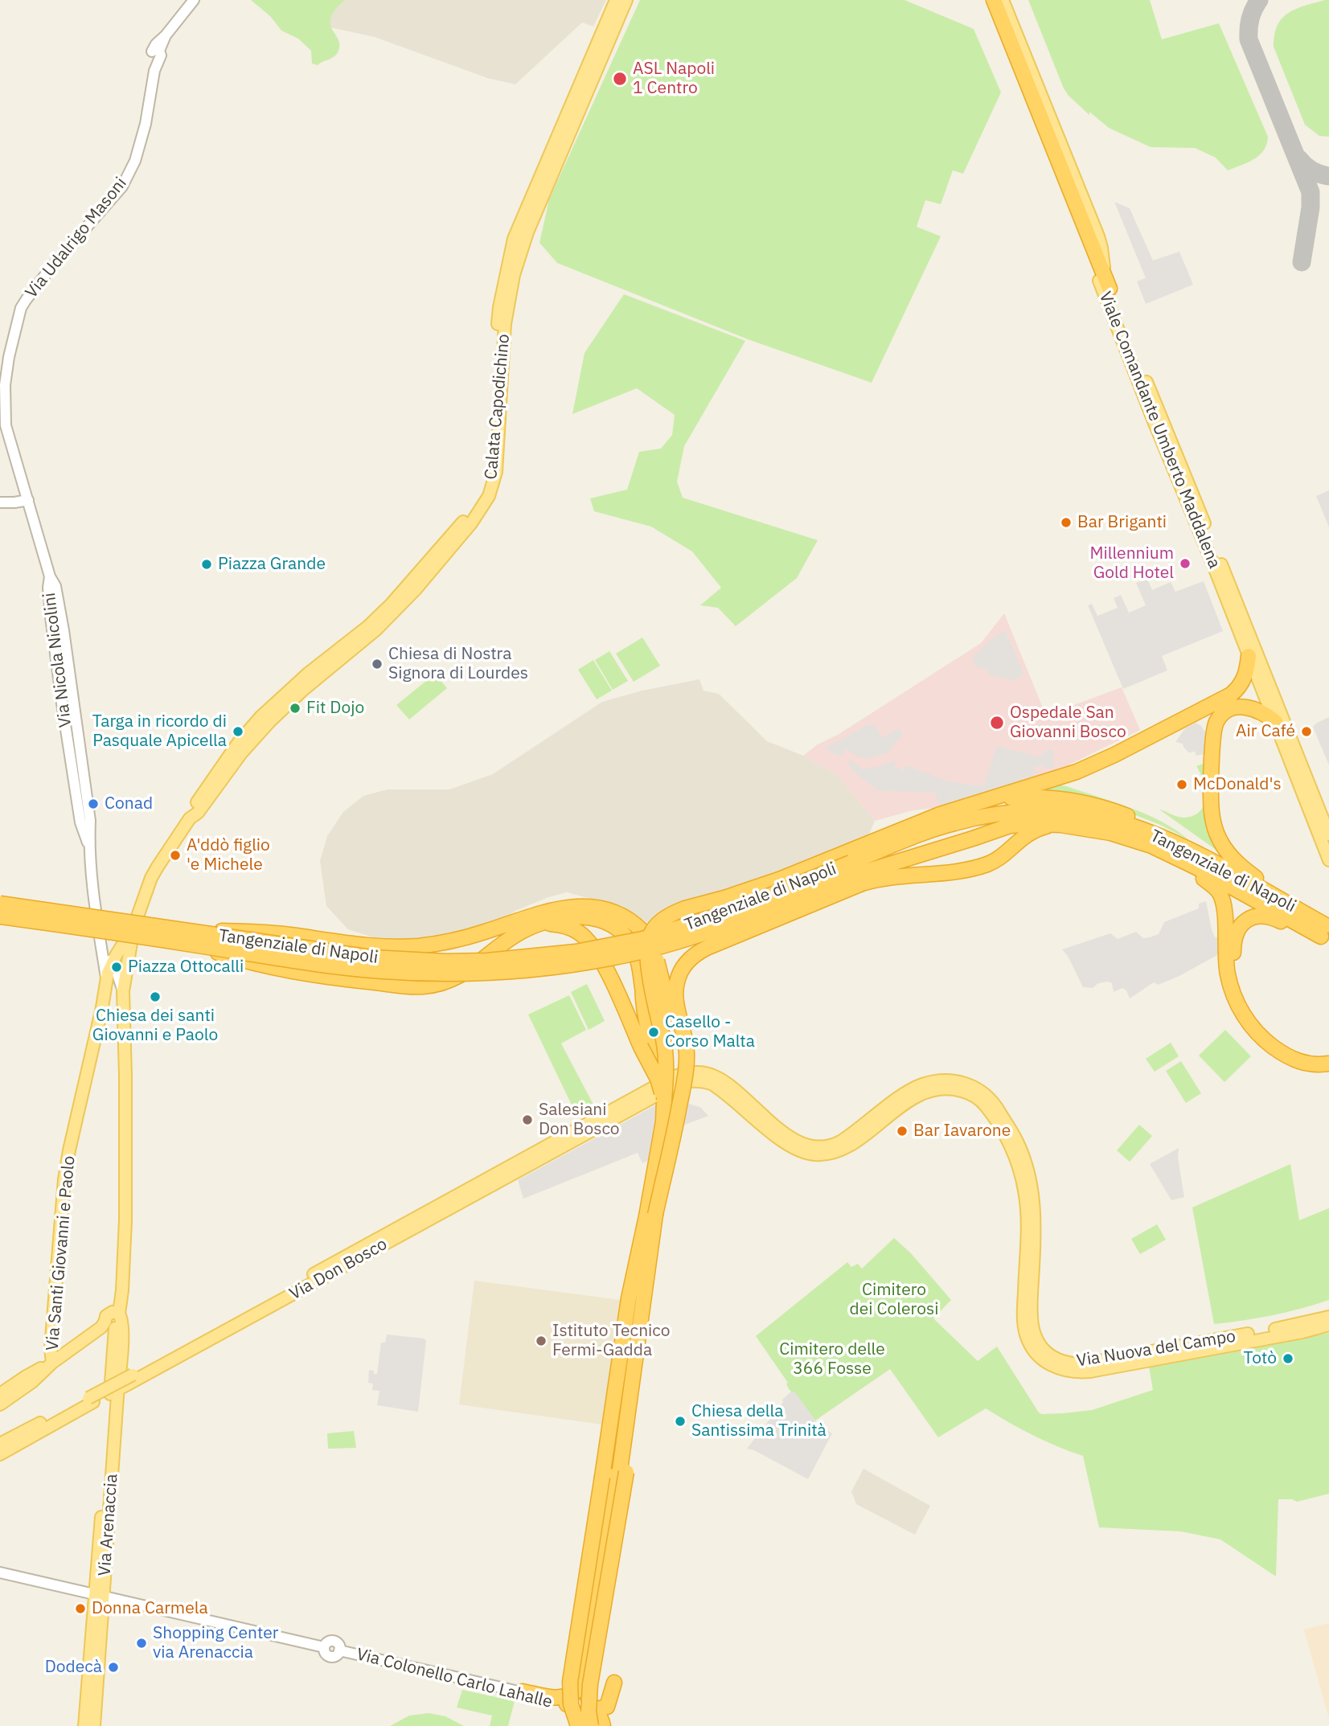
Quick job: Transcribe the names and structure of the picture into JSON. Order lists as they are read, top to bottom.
{
  "streets": {
    "highway": ["Tangenziale di Napoli"],
    "main road": [
      "Calata Capodichino",
      "Viale Comandante Umberto Maddalena",
      "Via Santi Giovanni e Paolo",
      "Via Don Bosco",
      "Via Nuova del Campo",
      "Via Arenaccia"
    ],
    "street": ["Via Udalrigo Masoni", "Via Nicola Nicolini", "Via Colonello Carlo Lahalle"]
  },
  "crossings": [
    ["Via Udalrigo Masoni", "Via Nicola Nicolini"],
    ["Calata Capodichino", "Via Nicola Nicolini"],
    ["Calata Capodichino", "Via Santi Giovanni e Paolo"],
    ["Calata Capodichino", "Via Arenaccia"],
    ["Via Nicola Nicolini", "Via Santi Giovanni e Paolo"],
    ["Via Nicola Nicolini", "Via Arenaccia"],
    ["Via Don Bosco", "Via Nuova del Campo"],
    ["Via Arenaccia", "Via Colonello Carlo Lahalle"]
  ],
  "parks": ["Cimitero dei Colerosi", "Cimitero delle 366 Fosse"],
  "places": [
    "ASL Napoli 1 Centro",
    "Bar Briganti",
    "Millennium Gold Hotel",
    "Piazza Grande",
    "Chiesa di Nostra Signora di Lourdes",
    "Fit Dojo",
    "Ospedale San Giovanni Bosco",
    "Targa in ricordo di Pasquale Apicella",
    "Air Café",
    "McDonald's",
    "Conad",
    "A'ddò figlio 'e Michele",
    "Piazza Ottocalli",
    "Chiesa dei santi Giovanni e Paolo",
    "Casello - Corso Malta",
    "Salesiani Don Bosco",
    "Bar Iavarone",
    "Istituto Tecnico Fermi-Gadda",
    "Totò",
    "Chiesa della Santissima Trinità",
    "Donna Carmela",
    "Shopping Center via Arenaccia",
    "Dodecà"
  ]
}
